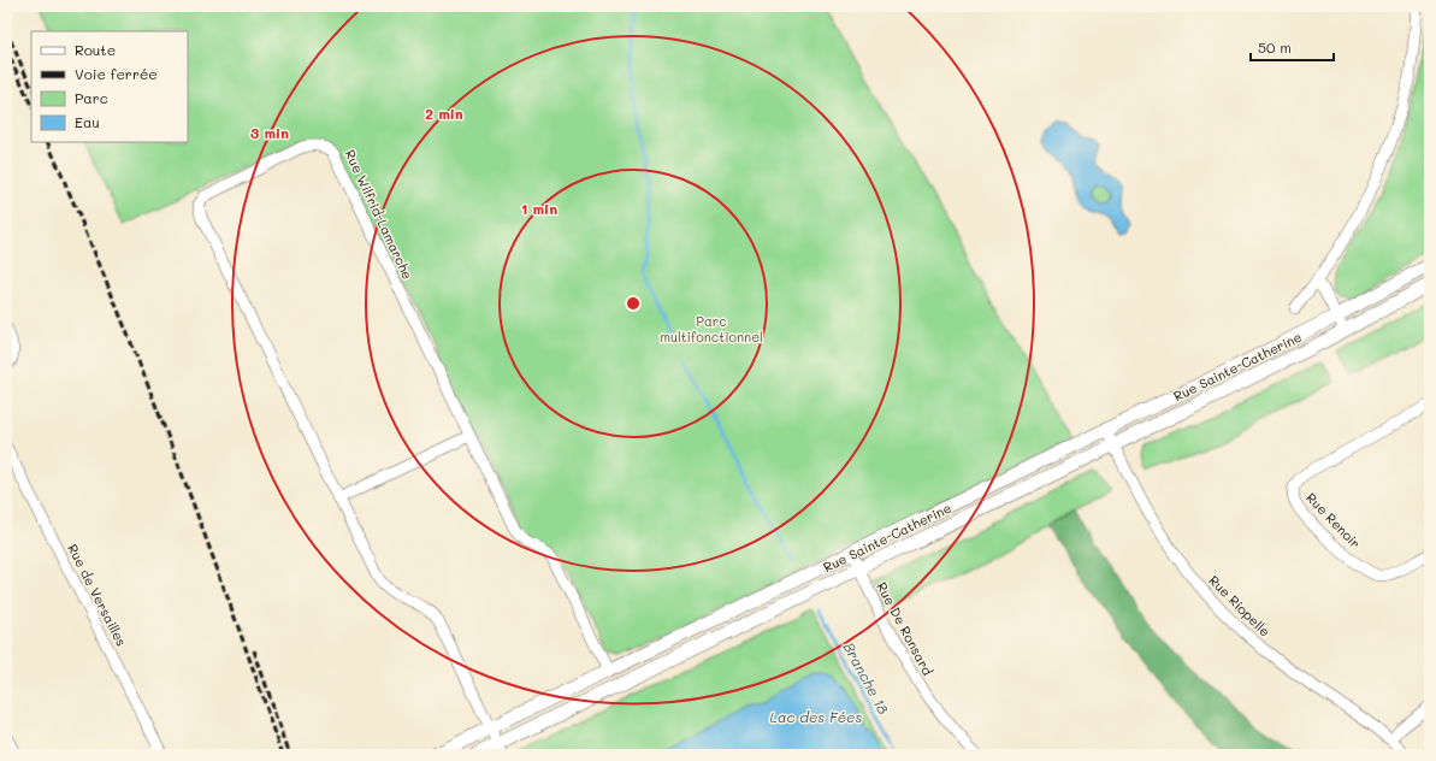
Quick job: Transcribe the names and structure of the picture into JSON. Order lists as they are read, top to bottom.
{
  "streets": {
    "street": [
      "Rue Wilfrid-Lamarche",
      "Rue Sainte-Catherine",
      "Rue Renoir",
      "Rue de Versailles",
      "Rue Riopelle",
      "Rue De Ronsard"
    ]
  },
  "crossings": [
    ["Rue Wilfrid-Lamarche", "Rue Sainte-Catherine"],
    ["Rue Sainte-Catherine", "Rue Riopelle"],
    ["Rue Sainte-Catherine", "Rue De Ronsard"]
  ],
  "water": ["Branche 18", "Lac des Fées"],
  "parks": ["Parc multifonctionnel"],
  "legend": [
    "Route",
    "Voie ferrée",
    "Parc",
    "Eau"
  ],
  "scale_bar": "50 m",
  "rings": ["2 min", "3 min", "1 min"]
}
